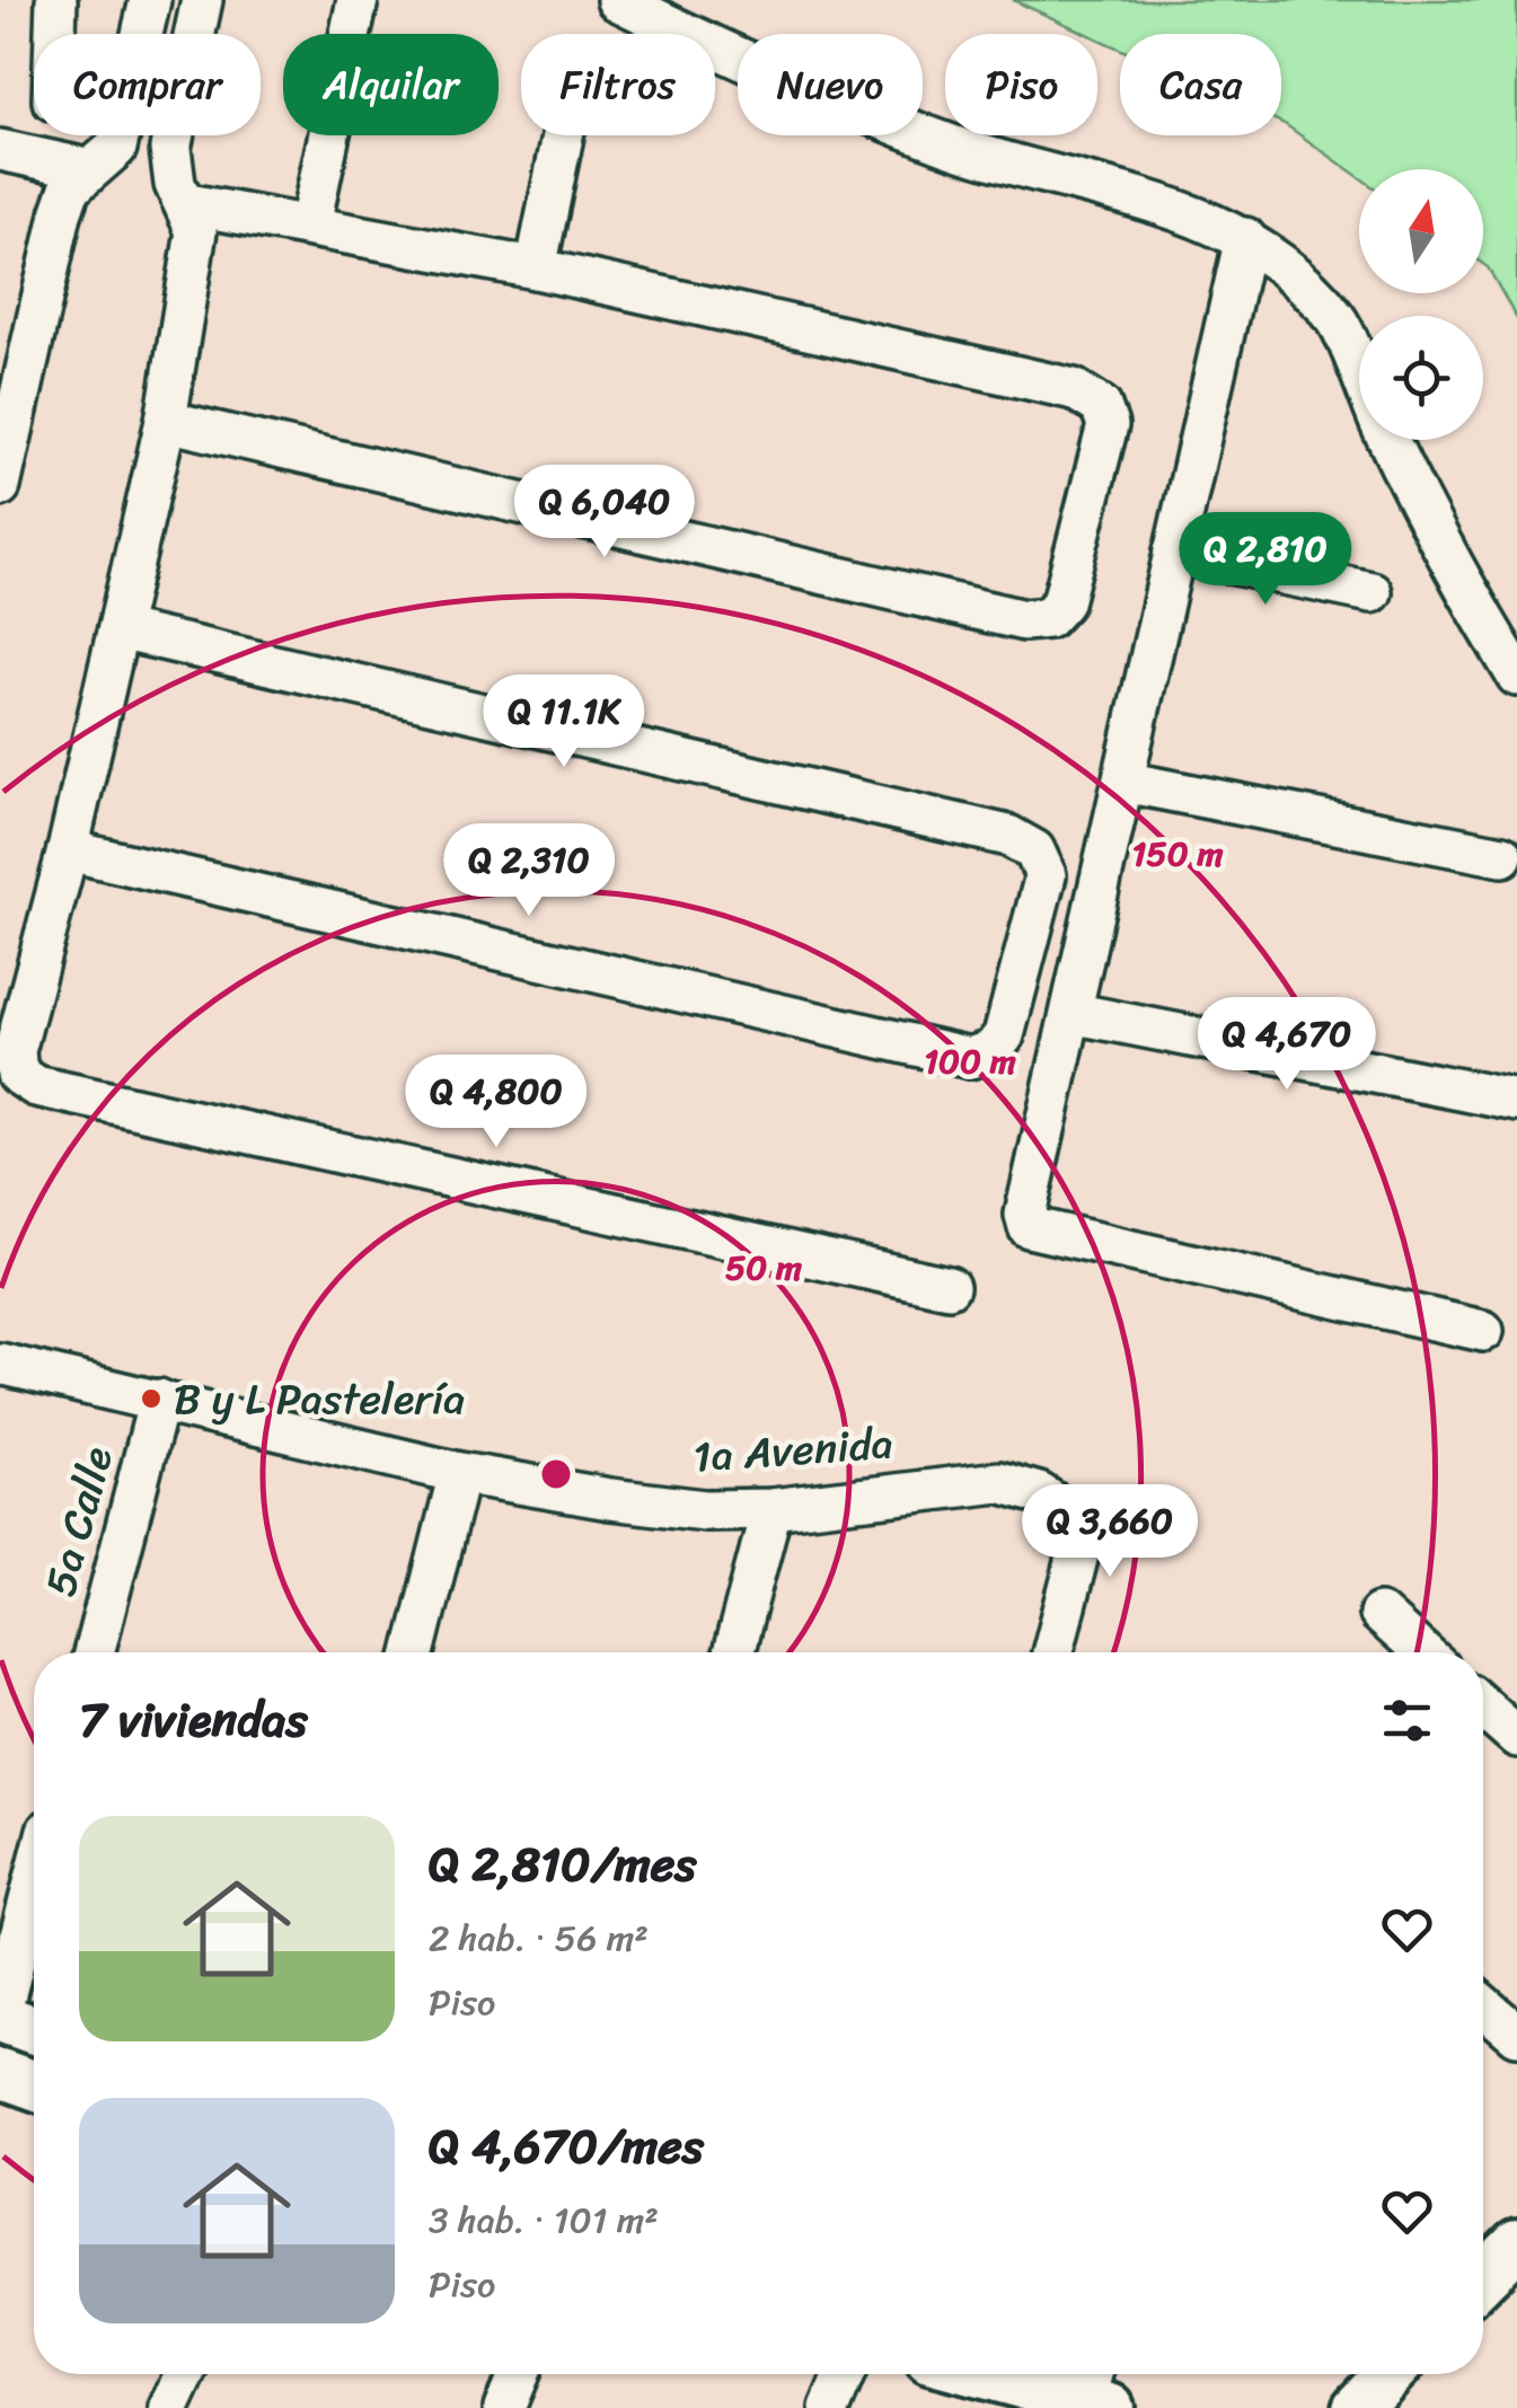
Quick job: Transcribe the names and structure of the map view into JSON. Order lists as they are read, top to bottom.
{
  "streets": {
    "street": ["1a Avenida", "5a Calle"]
  },
  "crossings": [
    ["1a Avenida", "5a Calle"]
  ],
  "places": ["B y L Pastelería"],
  "north": "top",
  "page": {
    "chip": [
      "Comprar",
      "Alquilar",
      "Filtros",
      "Nuevo",
      "Piso",
      "Casa"
    ],
    "price": [
      "Q 6,040",
      "Q 2,810",
      "Q 11.1K",
      "Q 2,310",
      "Q 4,670",
      "Q 4,800",
      "Q 3,660"
    ],
    "heading": "7 viviendas",
    "list": [
      {
        "name": "Q 2,810/mes",
        "note": "2 hab. · 56 m² · Piso"
      },
      {
        "name": "Q 4,670/mes",
        "note": "3 hab. · 101 m² · Piso"
      }
    ]
  },
  "rings": ["150 m", "100 m", "50 m"]
}
